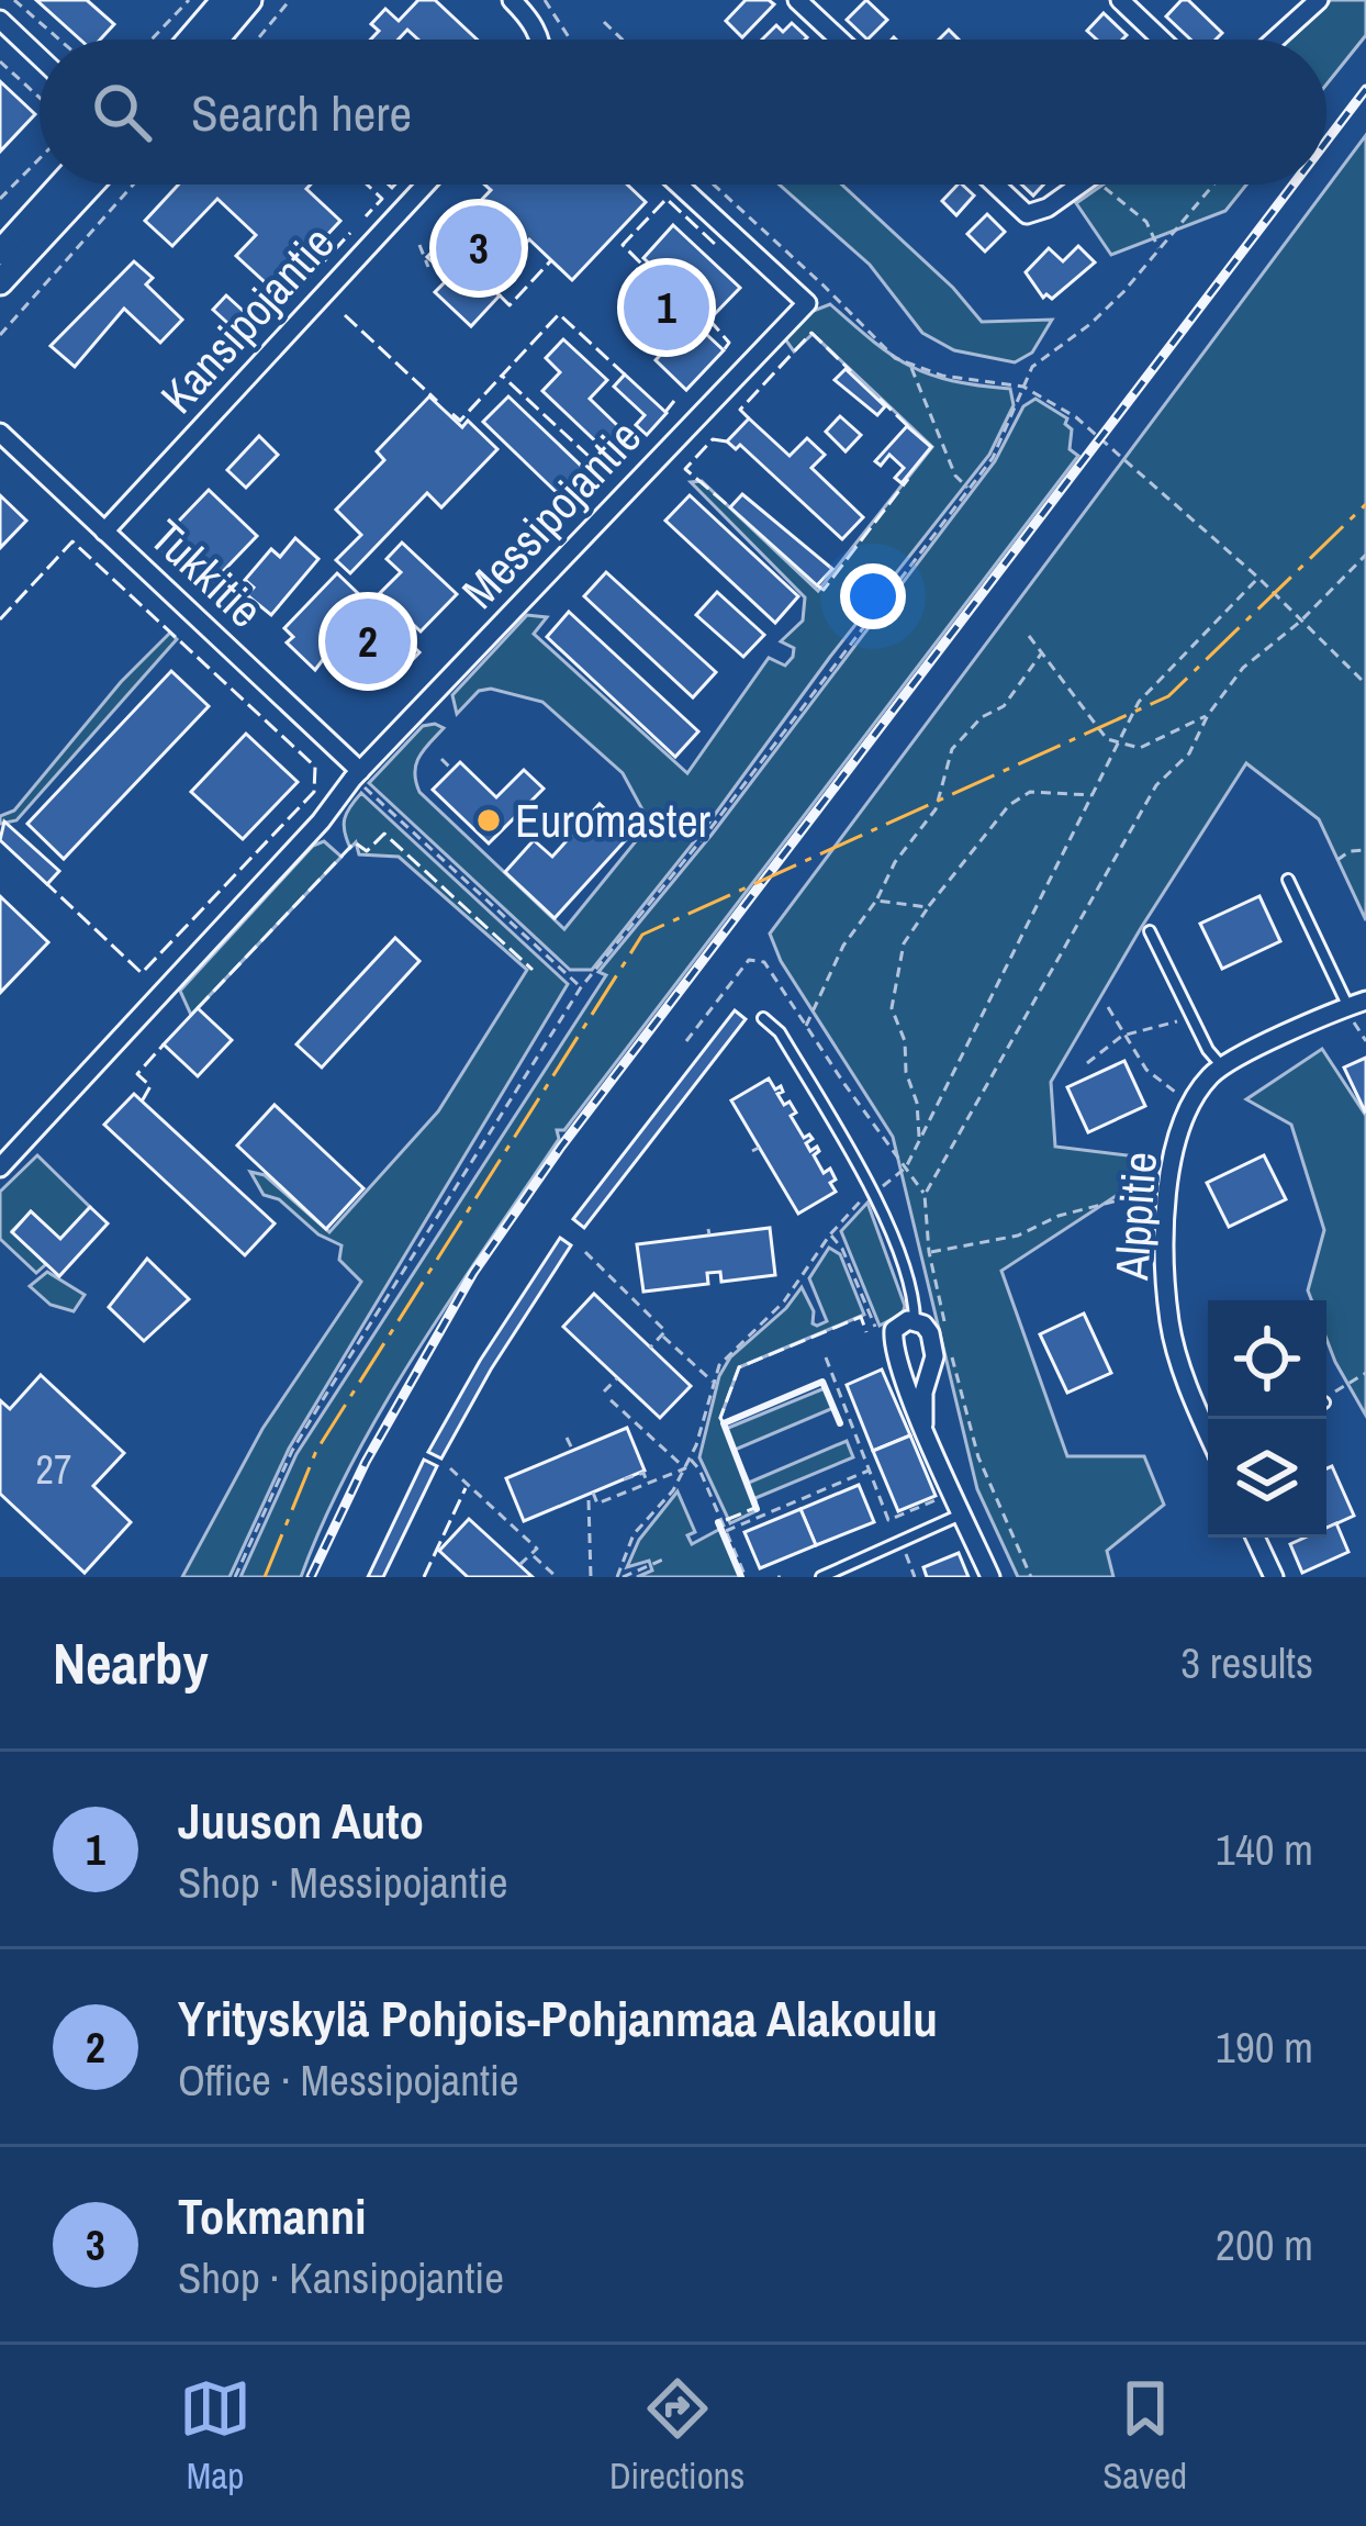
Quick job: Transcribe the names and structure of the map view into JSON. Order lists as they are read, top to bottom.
{
  "streets": {
    "street": [
      "Kansipojantie",
      "Messipojantie",
      "Tukkitie",
      "Alppitie"
    ]
  },
  "crossings": [
    ["Kansipojantie", "Tukkitie"],
    ["Messipojantie", "Tukkitie"]
  ],
  "places": ["Euromaster"],
  "house_numbers": ["27"],
  "page": {
    "search": "Search here",
    "pins": ["3", "1", "2"],
    "heading": ["Nearby", "3 results"],
    "list": [
      {
        "mark": "1",
        "name": "Juuson Auto",
        "note": "Shop · Messipojantie",
        "value": "140 m"
      },
      {
        "mark": "2",
        "name": "Yrityskylä Pohjois-Pohjanmaa Alakoulu",
        "note": "Office · Messipojantie",
        "value": "190 m"
      },
      {
        "mark": "3",
        "name": "Tokmanni",
        "note": "Shop · Kansipojantie",
        "value": "200 m"
      }
    ],
    "nav": ["Map", "Directions", "Saved"]
  }
}
